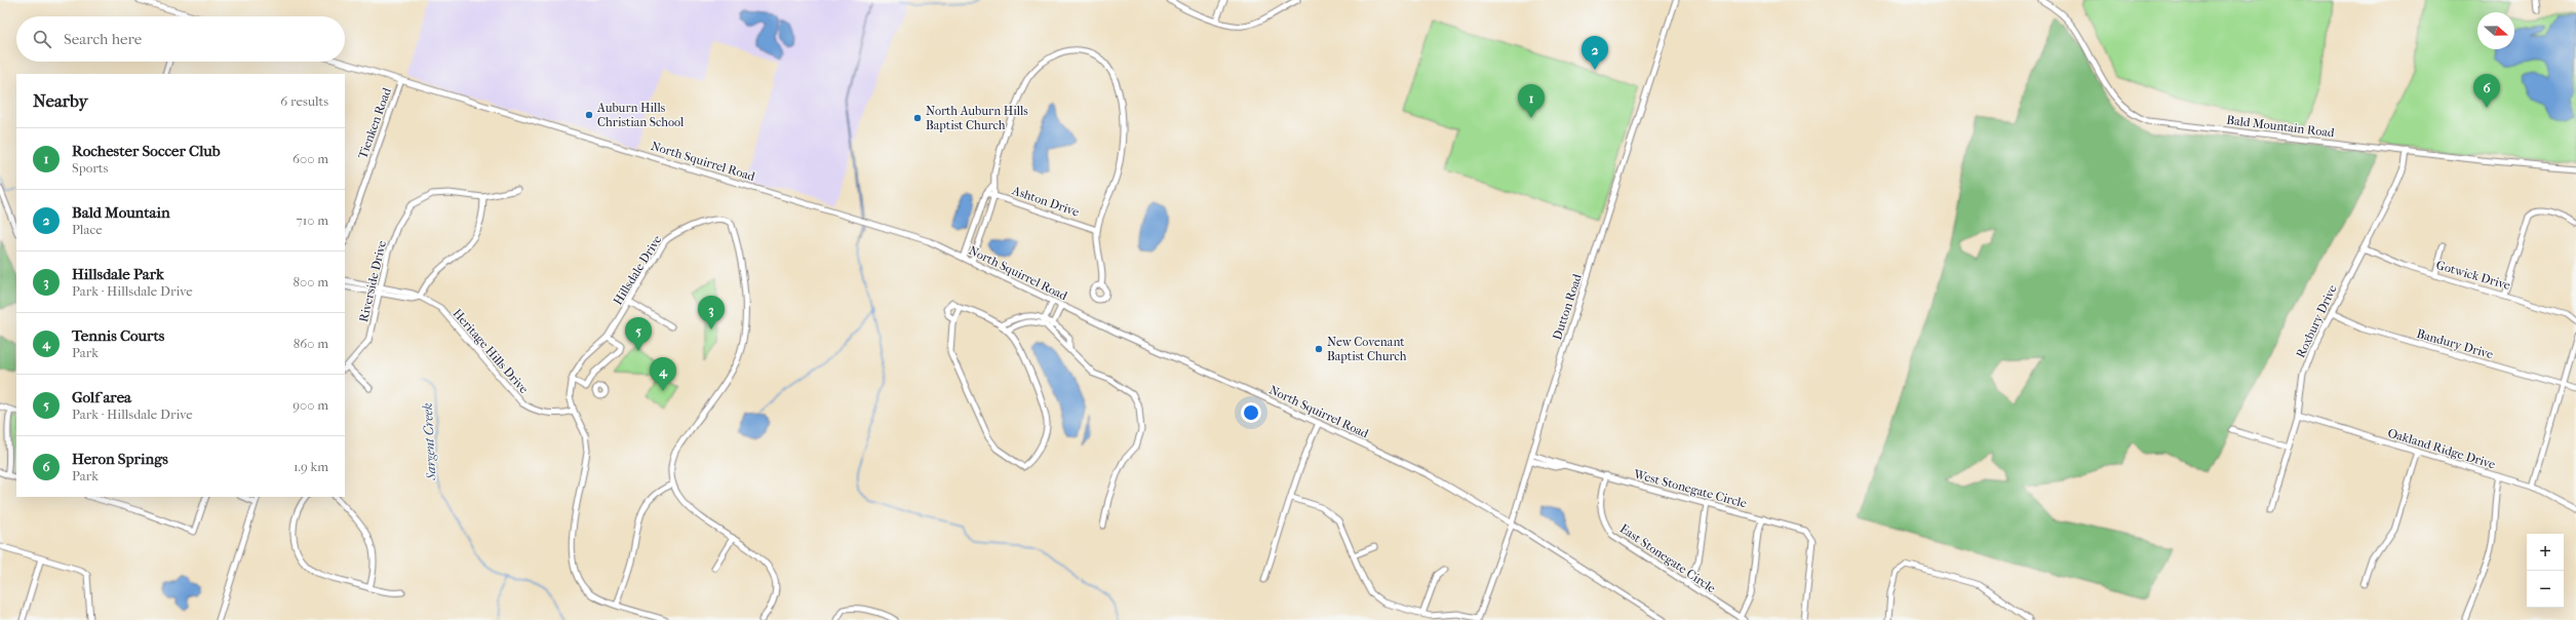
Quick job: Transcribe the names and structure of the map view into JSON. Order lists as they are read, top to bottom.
{
  "streets": {
    "street": [
      "Tienken Road",
      "Bald Mountain Road",
      "North Squirrel Road",
      "Ashton Drive",
      "Hillsdale Drive",
      "Gotwick Drive",
      "Riverside Drive",
      "Dutton Road",
      "Roxbury Drive",
      "Bandury Drive",
      "Heritage Hills Drive",
      "Oakland Ridge Drive",
      "West Stonegate Circle",
      "East Stonegate Circle"
    ]
  },
  "crossings": [
    ["Tienken Road", "North Squirrel Road"],
    ["Bald Mountain Road", "Roxbury Drive"],
    ["North Squirrel Road", "Dutton Road"],
    ["Hillsdale Drive", "Heritage Hills Drive"],
    ["Gotwick Drive", "Roxbury Drive"],
    ["Riverside Drive", "Heritage Hills Drive"],
    ["Dutton Road", "West Stonegate Circle"],
    ["Roxbury Drive", "Bandury Drive"],
    ["Roxbury Drive", "Oakland Ridge Drive"],
    ["West Stonegate Circle", "East Stonegate Circle"]
  ],
  "water": ["Sargent Creek"],
  "places": ["Auburn Hills Christian School", "North Auburn Hills Baptist Church", "New Covenant Baptist Church"],
  "north": "right",
  "page": {
    "search": "Search here",
    "pins": [
      "2",
      "6",
      "1",
      "3",
      "5",
      "4"
    ],
    "heading": ["Nearby", "6 results"],
    "list": [
      {
        "mark": "1",
        "name": "Rochester Soccer Club",
        "note": "Sports",
        "value": "600 m"
      },
      {
        "mark": "2",
        "name": "Bald Mountain",
        "note": "Place",
        "value": "710 m"
      },
      {
        "mark": "3",
        "name": "Hillsdale Park",
        "note": "Park · Hillsdale Drive",
        "value": "800 m"
      },
      {
        "mark": "4",
        "name": "Tennis Courts",
        "note": "Park",
        "value": "860 m"
      },
      {
        "mark": "5",
        "name": "Golf area",
        "note": "Park · Hillsdale Drive",
        "value": "900 m"
      },
      {
        "mark": "6",
        "name": "Heron Springs",
        "note": "Park",
        "value": "1.9 km"
      }
    ],
    "map_buttons": ["+", "−"]
  }
}
